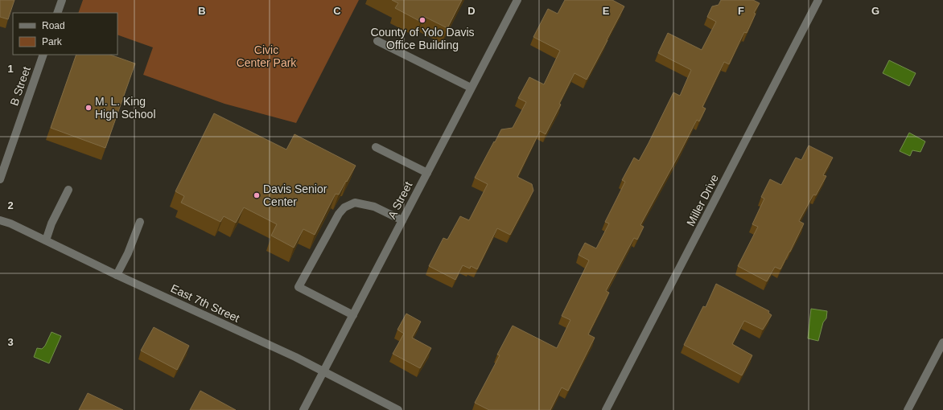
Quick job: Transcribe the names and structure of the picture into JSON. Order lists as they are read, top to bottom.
{
  "streets": {
    "street": [
      "B Street",
      "A Street",
      "Miller Drive",
      "East 7th Street"
    ]
  },
  "crossings": [
    ["A Street", "East 7th Street"]
  ],
  "parks": ["Civic Center Park"],
  "places": ["County of Yolo Davis Office Building", "M. L. King High School", "Davis Senior Center"],
  "legend": ["Road", "Park"],
  "grid": {
    "columns": [
      "B",
      "C",
      "D",
      "E",
      "F",
      "G"
    ],
    "rows": ["1", "2", "3"]
  }
}
